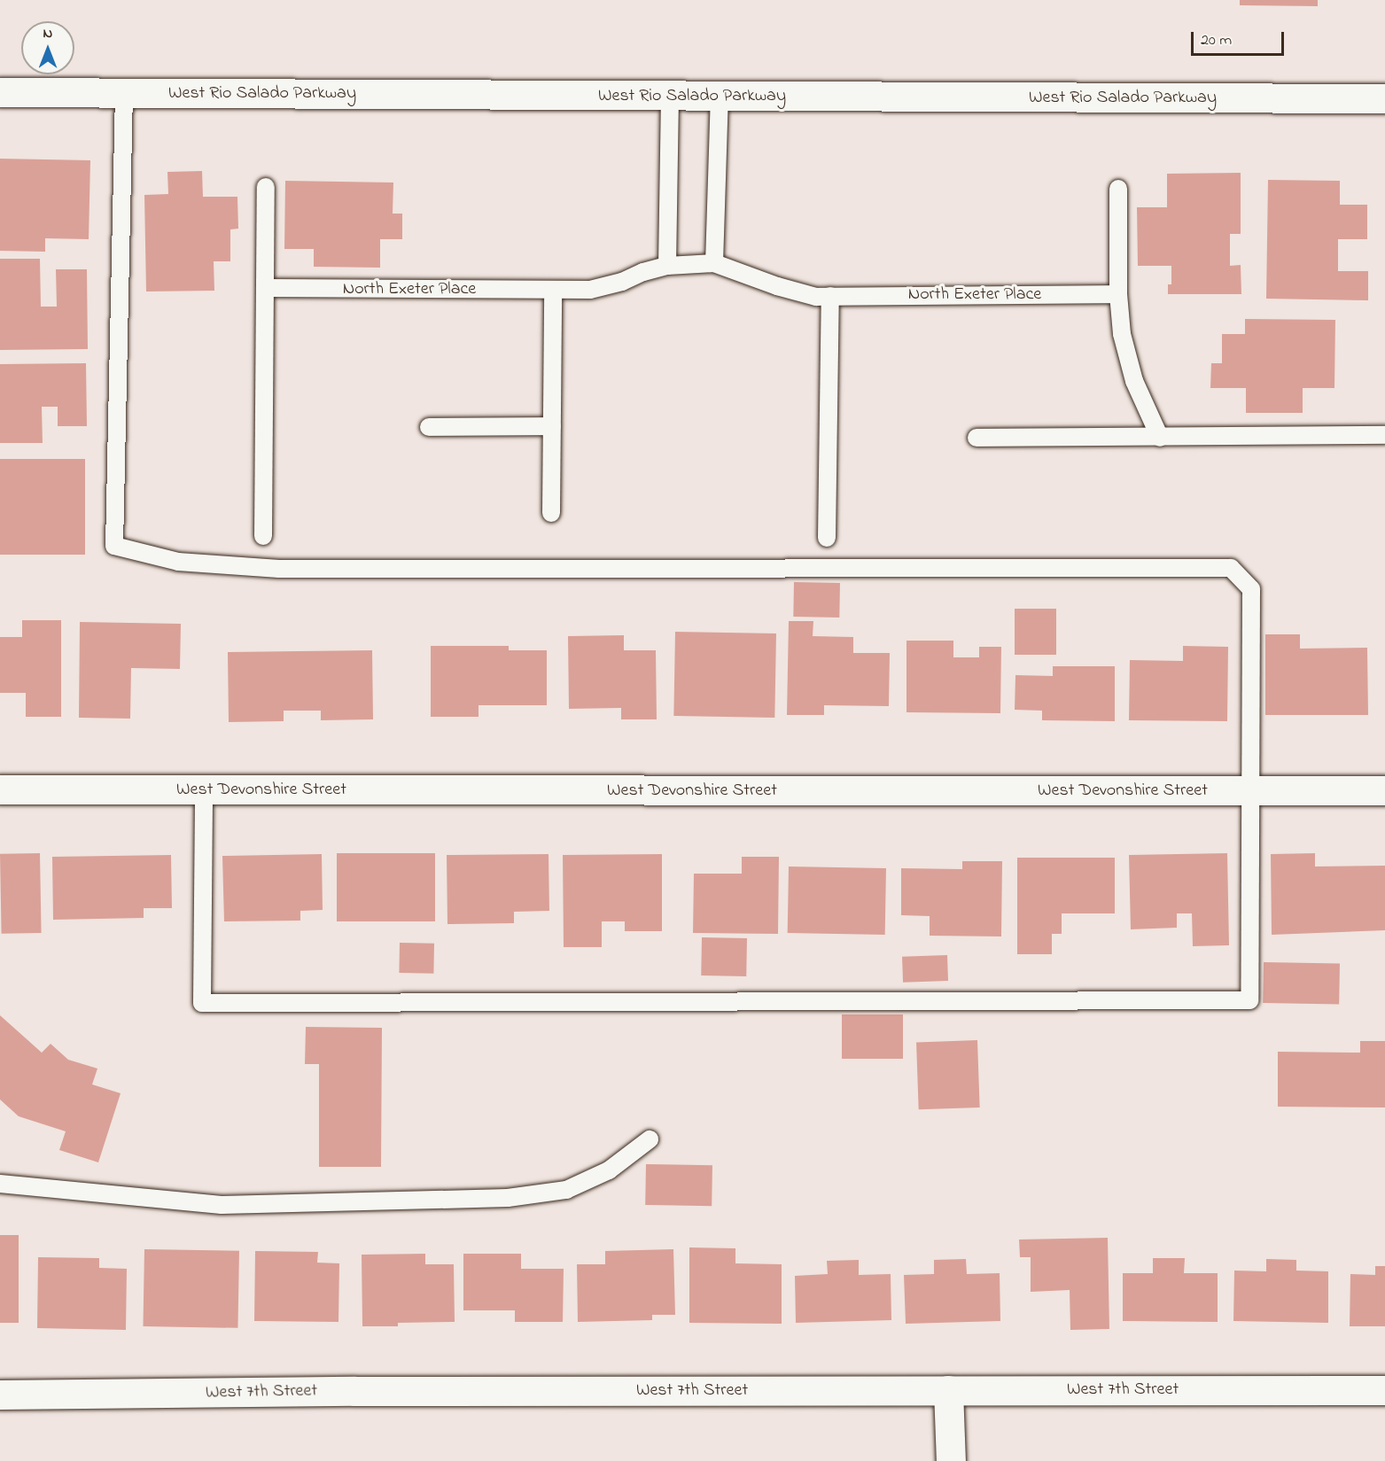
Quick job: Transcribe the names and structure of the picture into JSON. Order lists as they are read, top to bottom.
{
  "streets": {
    "street": ["West Rio Salado Parkway", "West Devonshire Street", "West 7th Street"],
    "lane": ["North Exeter Place"]
  },
  "scale_bar": "20 m",
  "north": "top"
}
